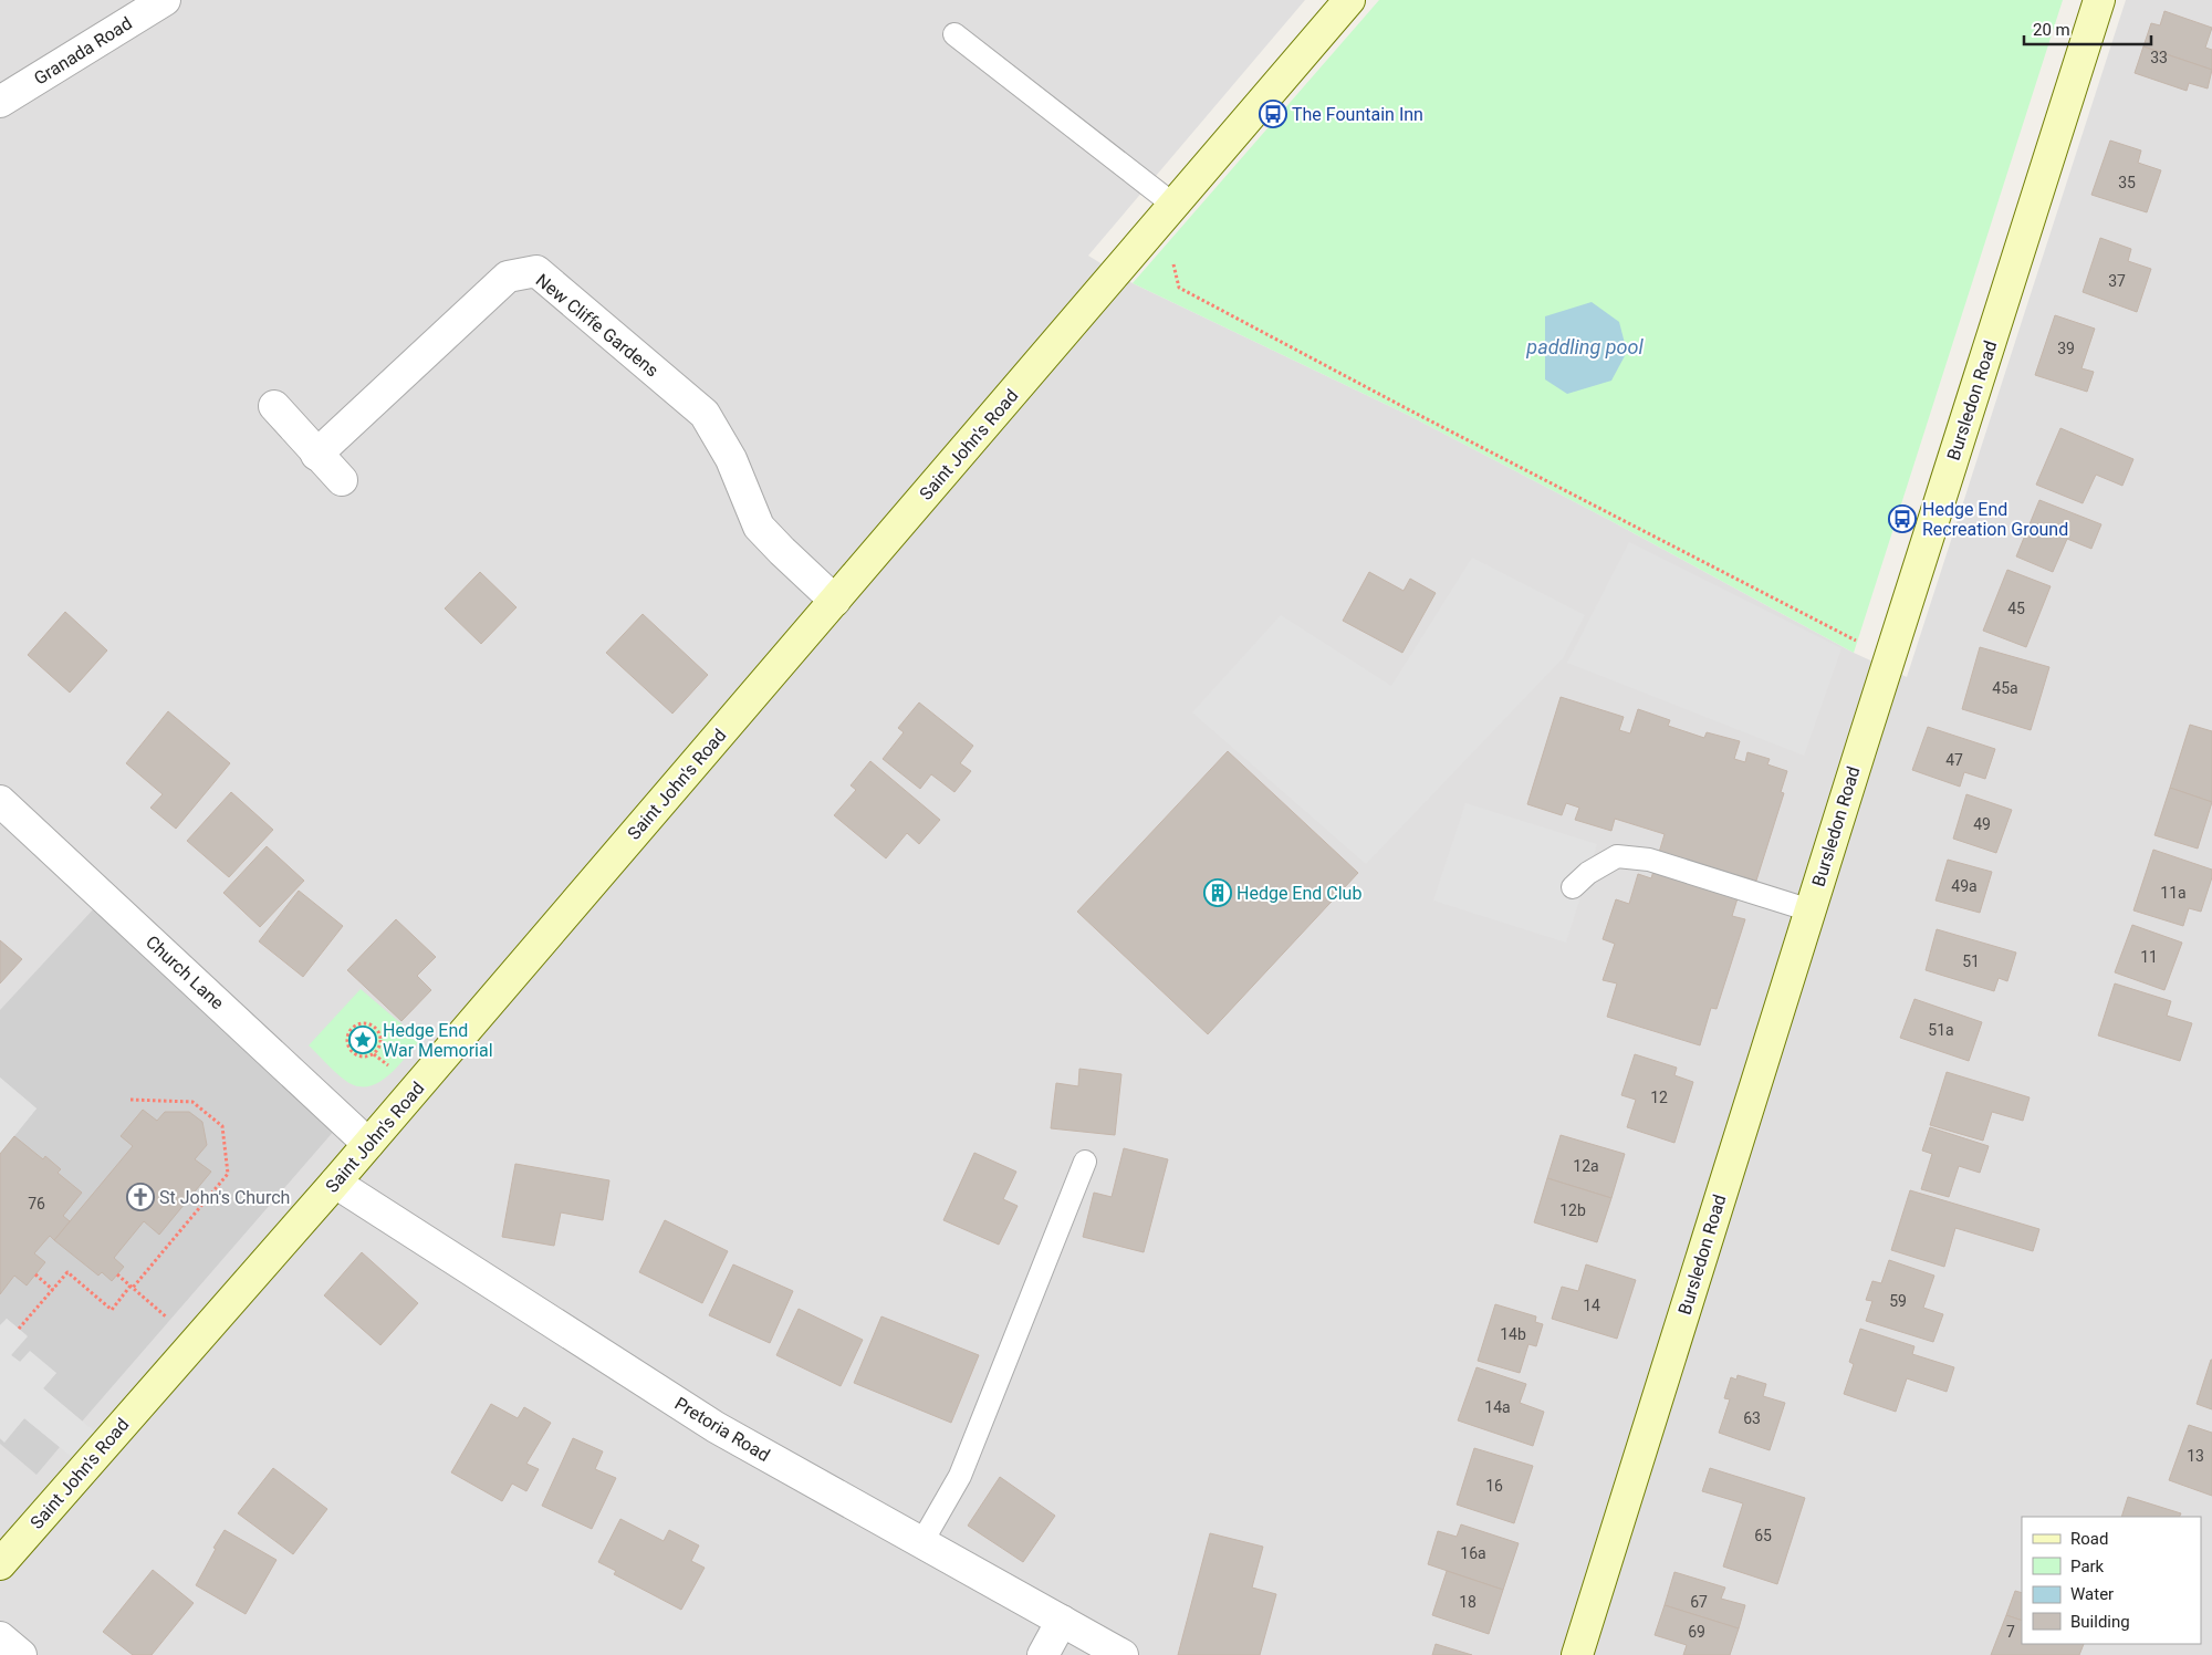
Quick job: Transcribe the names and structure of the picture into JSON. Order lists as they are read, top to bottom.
{
  "streets": {
    "main road": ["Bursledon Road", "Saint John's Road"],
    "street": [
      "Granada Road",
      "New Cliffe Gardens",
      "Church Lane",
      "Pretoria Road"
    ]
  },
  "crossings": [
    ["New Cliffe Gardens", "Saint John's Road"],
    ["Saint John's Road", "Church Lane"],
    ["Saint John's Road", "Pretoria Road"]
  ],
  "water": ["paddling pool"],
  "places": {
    "bus stop": ["The Fountain Inn", "Hedge End Recreation Ground"],
    "building": ["Hedge End Club"],
    "place": ["Hedge End War Memorial"],
    "church": ["St John's Church"]
  },
  "house_numbers": [
    "33",
    "35",
    "37",
    "39",
    "45",
    "45a",
    "47",
    "49",
    "49a",
    "11a",
    "11",
    "51",
    "51a",
    "12",
    "12a",
    "76",
    "12b",
    "59",
    "14",
    "14b",
    "14a",
    "63",
    "13",
    "16",
    "65",
    "16a",
    "18",
    "67",
    "69",
    "7"
  ],
  "legend": [
    "Road",
    "Park",
    "Water",
    "Building"
  ],
  "scale_bar": "20 m"
}
